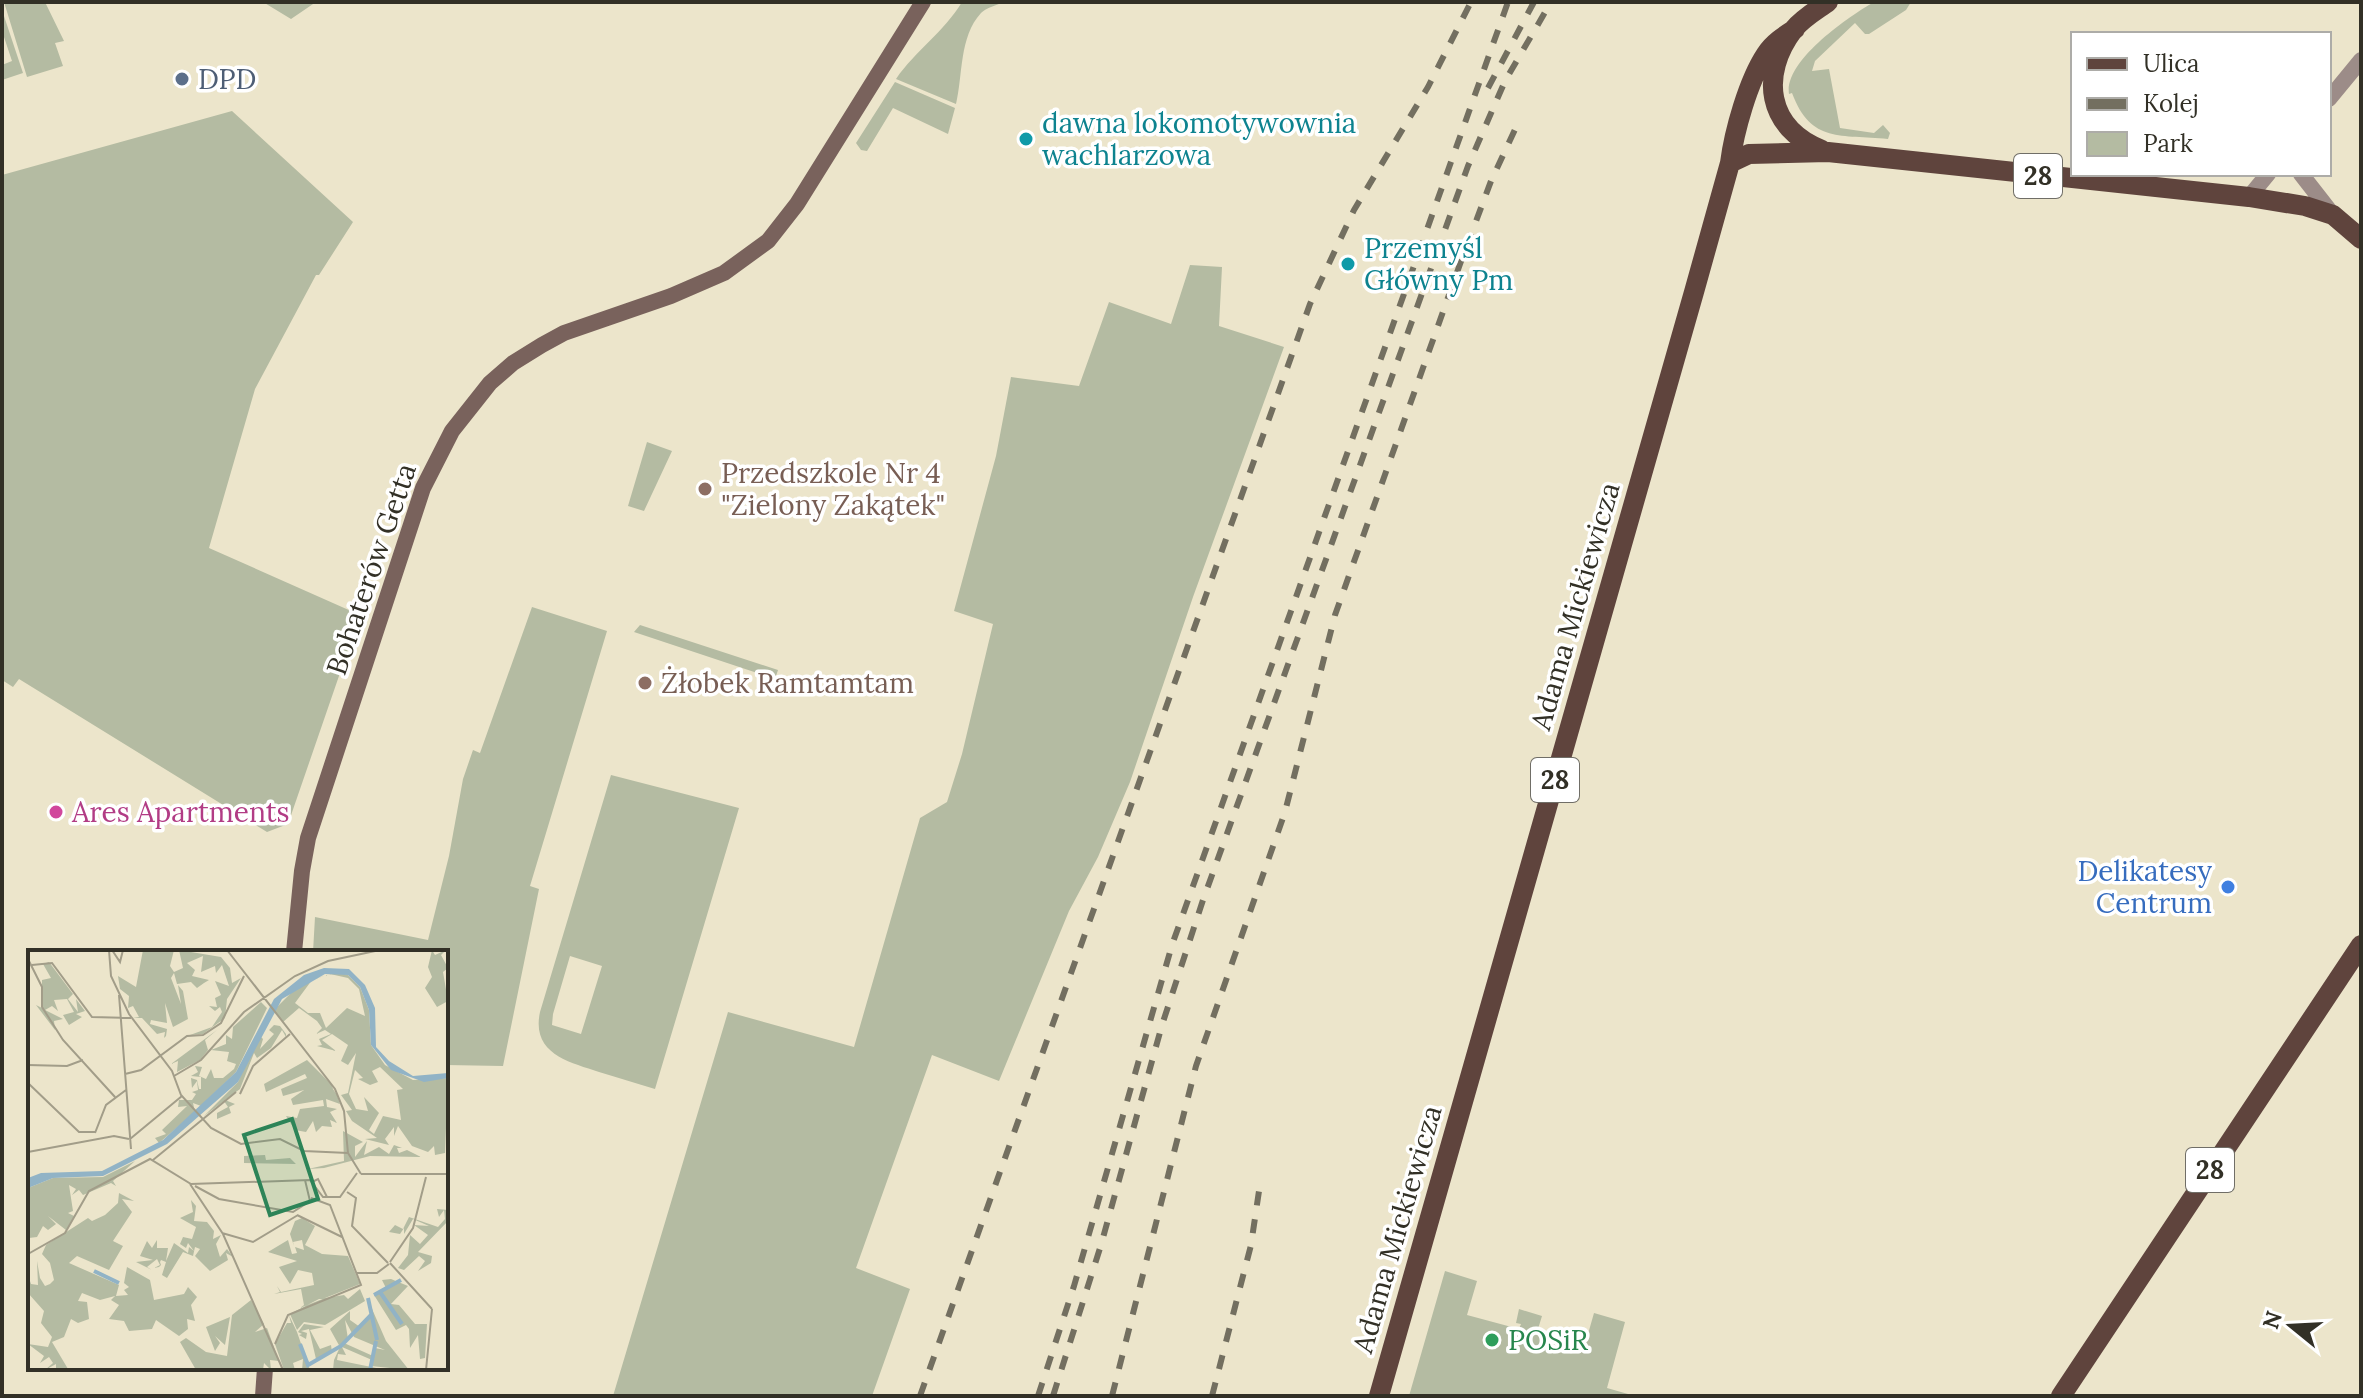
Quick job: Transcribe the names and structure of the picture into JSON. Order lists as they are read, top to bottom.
{
  "streets": {
    "main road": ["28", "Bohaterów Getta", "Adama Mickiewicza"]
  },
  "crossings": [
    ["28", "Adama Mickiewicza"]
  ],
  "places": [
    "DPD",
    "dawna lokomotywownia wachlarzowa",
    "Przemyśl Główny Pm",
    "Przedszkole Nr 4 \"Zielony Zakątek\"",
    "Żłobek Ramtamtam",
    "Ares Apartments",
    "Delikatesy Centrum",
    "POSiR"
  ],
  "legend": ["Ulica", "Kolej", "Park"],
  "north": "left"
}
